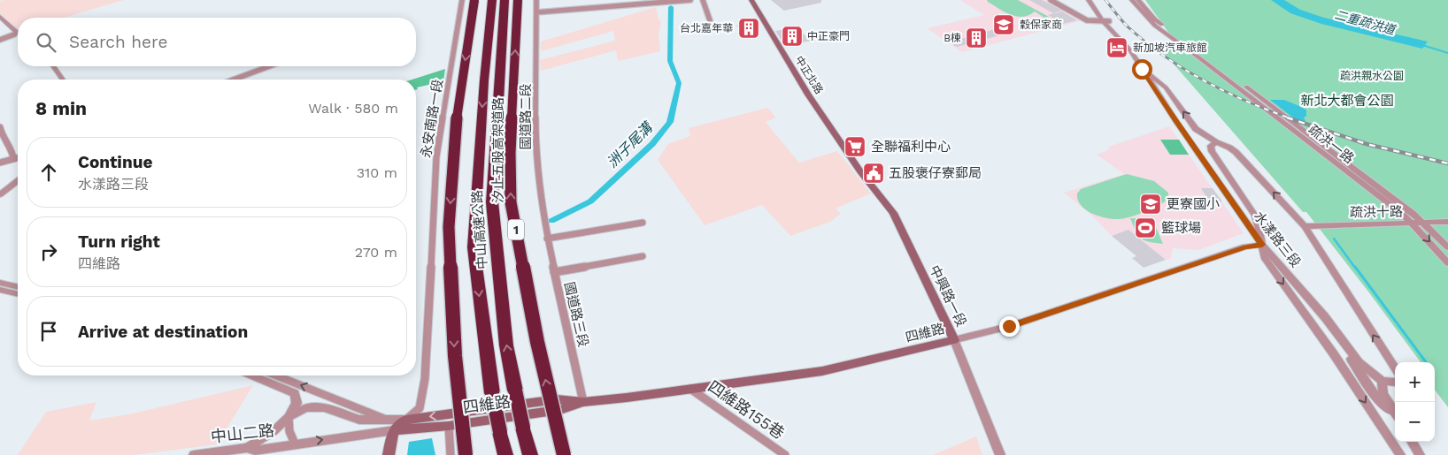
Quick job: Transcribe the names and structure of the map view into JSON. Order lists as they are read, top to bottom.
{
  "streets": {
    "highway": ["汐止五股高架道路", "中山高速公路", "1"],
    "main road": ["中正北路", "中興路一段", "四維路"],
    "street": [
      "國道路二段",
      "永安南路一段",
      "疏洪一路",
      "疏洪十路",
      "水漾路三段",
      "國道路三段",
      "四維路155巷",
      "中山二路"
    ]
  },
  "crossings": [
    ["中正北路", "中興路一段"],
    ["國道路二段", "國道路三段"],
    ["永安南路一段", "四維路"],
    ["疏洪一路", "疏洪十路"],
    ["水漾路三段", "四維路"],
    ["中興路一段", "四維路"],
    ["國道路三段", "四維路"],
    ["四維路", "四維路155巷"],
    ["四維路", "中山二路"]
  ],
  "water": ["二重疏洪道", "洲子尾溝"],
  "parks": ["疏洪親水公園", "新北大都會公園"],
  "places": {
    "school or university": ["穀保家商", "更寮國小"],
    "building": ["台北嘉年華", "中正豪門", "B棟"],
    "hotel": ["新加坡汽車旅館"],
    "supermarket": ["全聯福利中心"],
    "public building": ["五股褒仔寮郵局"],
    "sports": ["籃球場"]
  },
  "page": {
    "search": "Search here",
    "heading": ["8 min", "Walk · 580 m"],
    "list": [
      ["Continue", "水漾路三段", "310 m"],
      ["Turn right", "四維路", "270 m"],
      "Arrive at destination"
    ],
    "map_buttons": ["+", "−"]
  }
}
